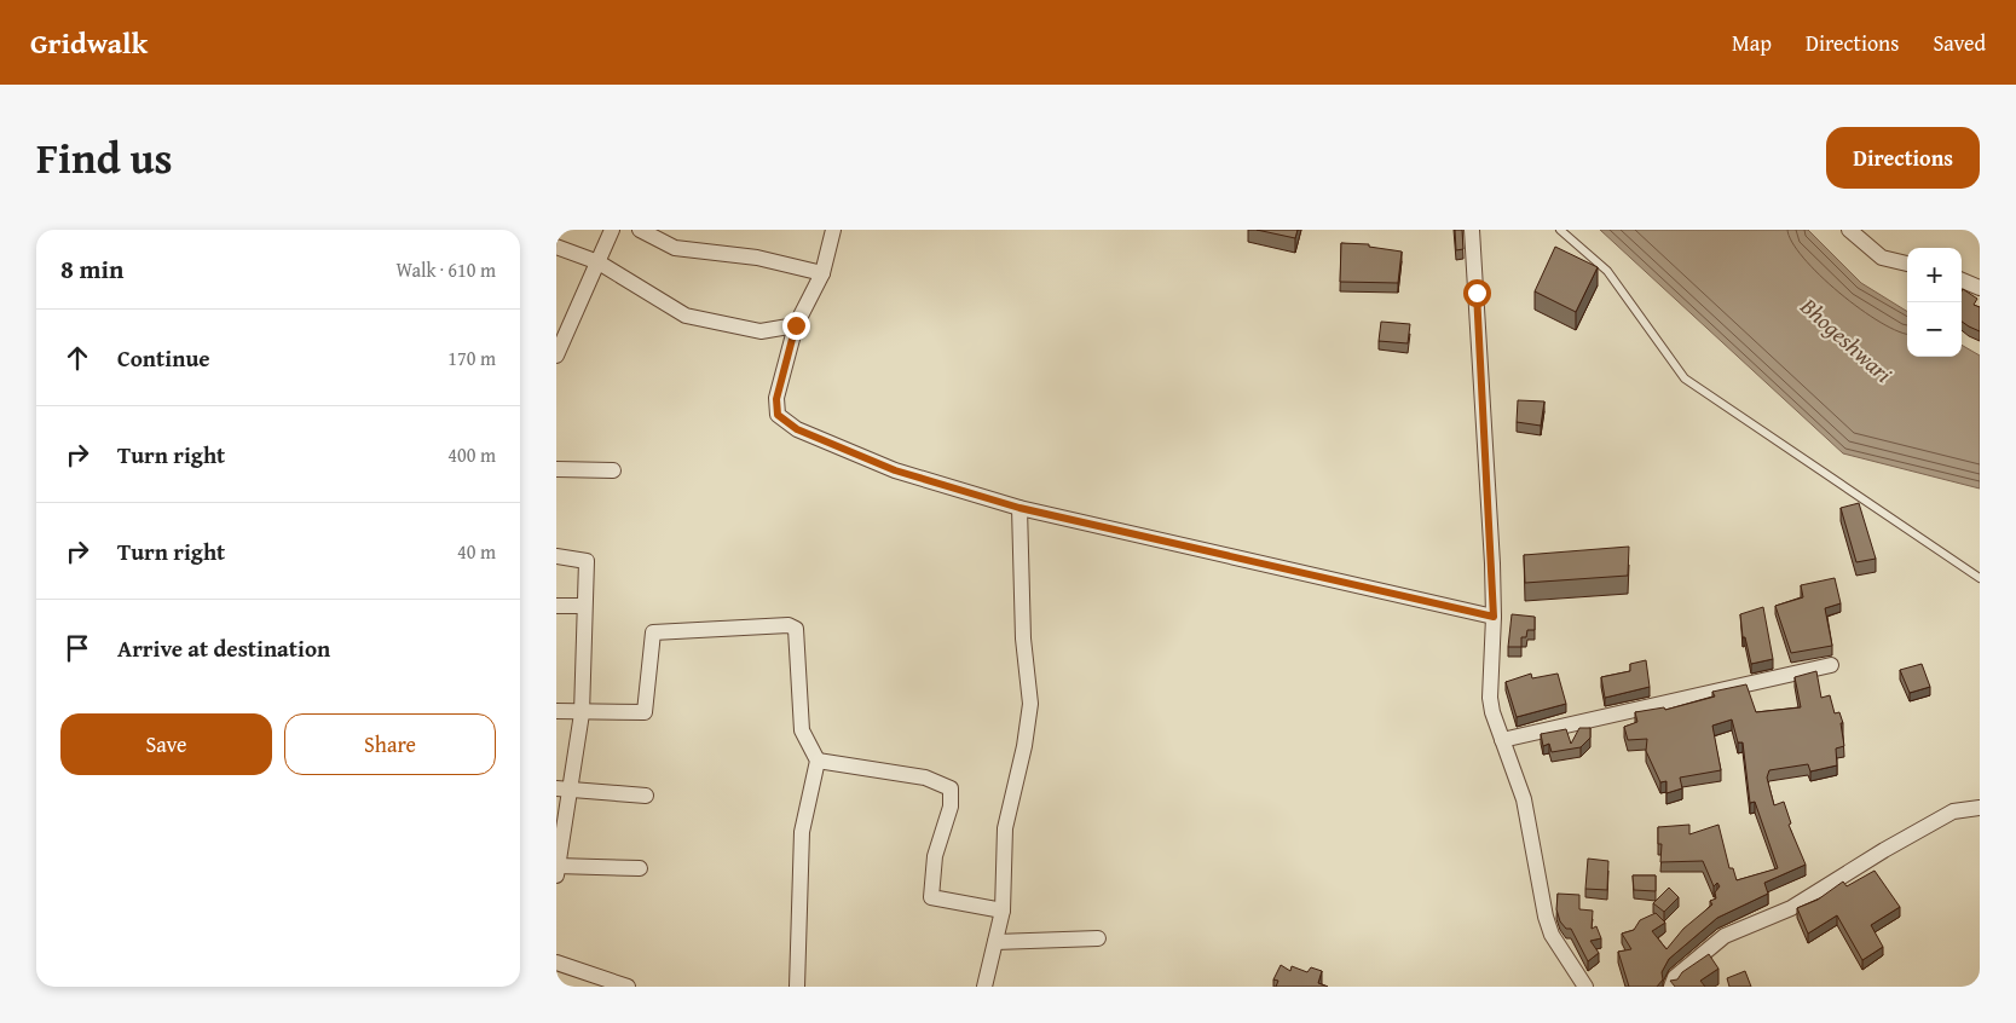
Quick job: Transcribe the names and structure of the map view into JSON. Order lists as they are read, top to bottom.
{
  "water": ["Bhogeshwari"],
  "page": {
    "header": "Gridwalk",
    "nav": ["Map", "Directions", "Saved"],
    "title": "Find us",
    "buttons": [
      "Directions",
      ["Save", "Share"]
    ],
    "heading": ["8 min", "Walk · 610 m"],
    "map_buttons": ["+", "−"],
    "list": [
      ["Continue", "170 m"],
      ["Turn right", "400 m"],
      ["Turn right", "40 m"],
      "Arrive at destination"
    ]
  }
}
